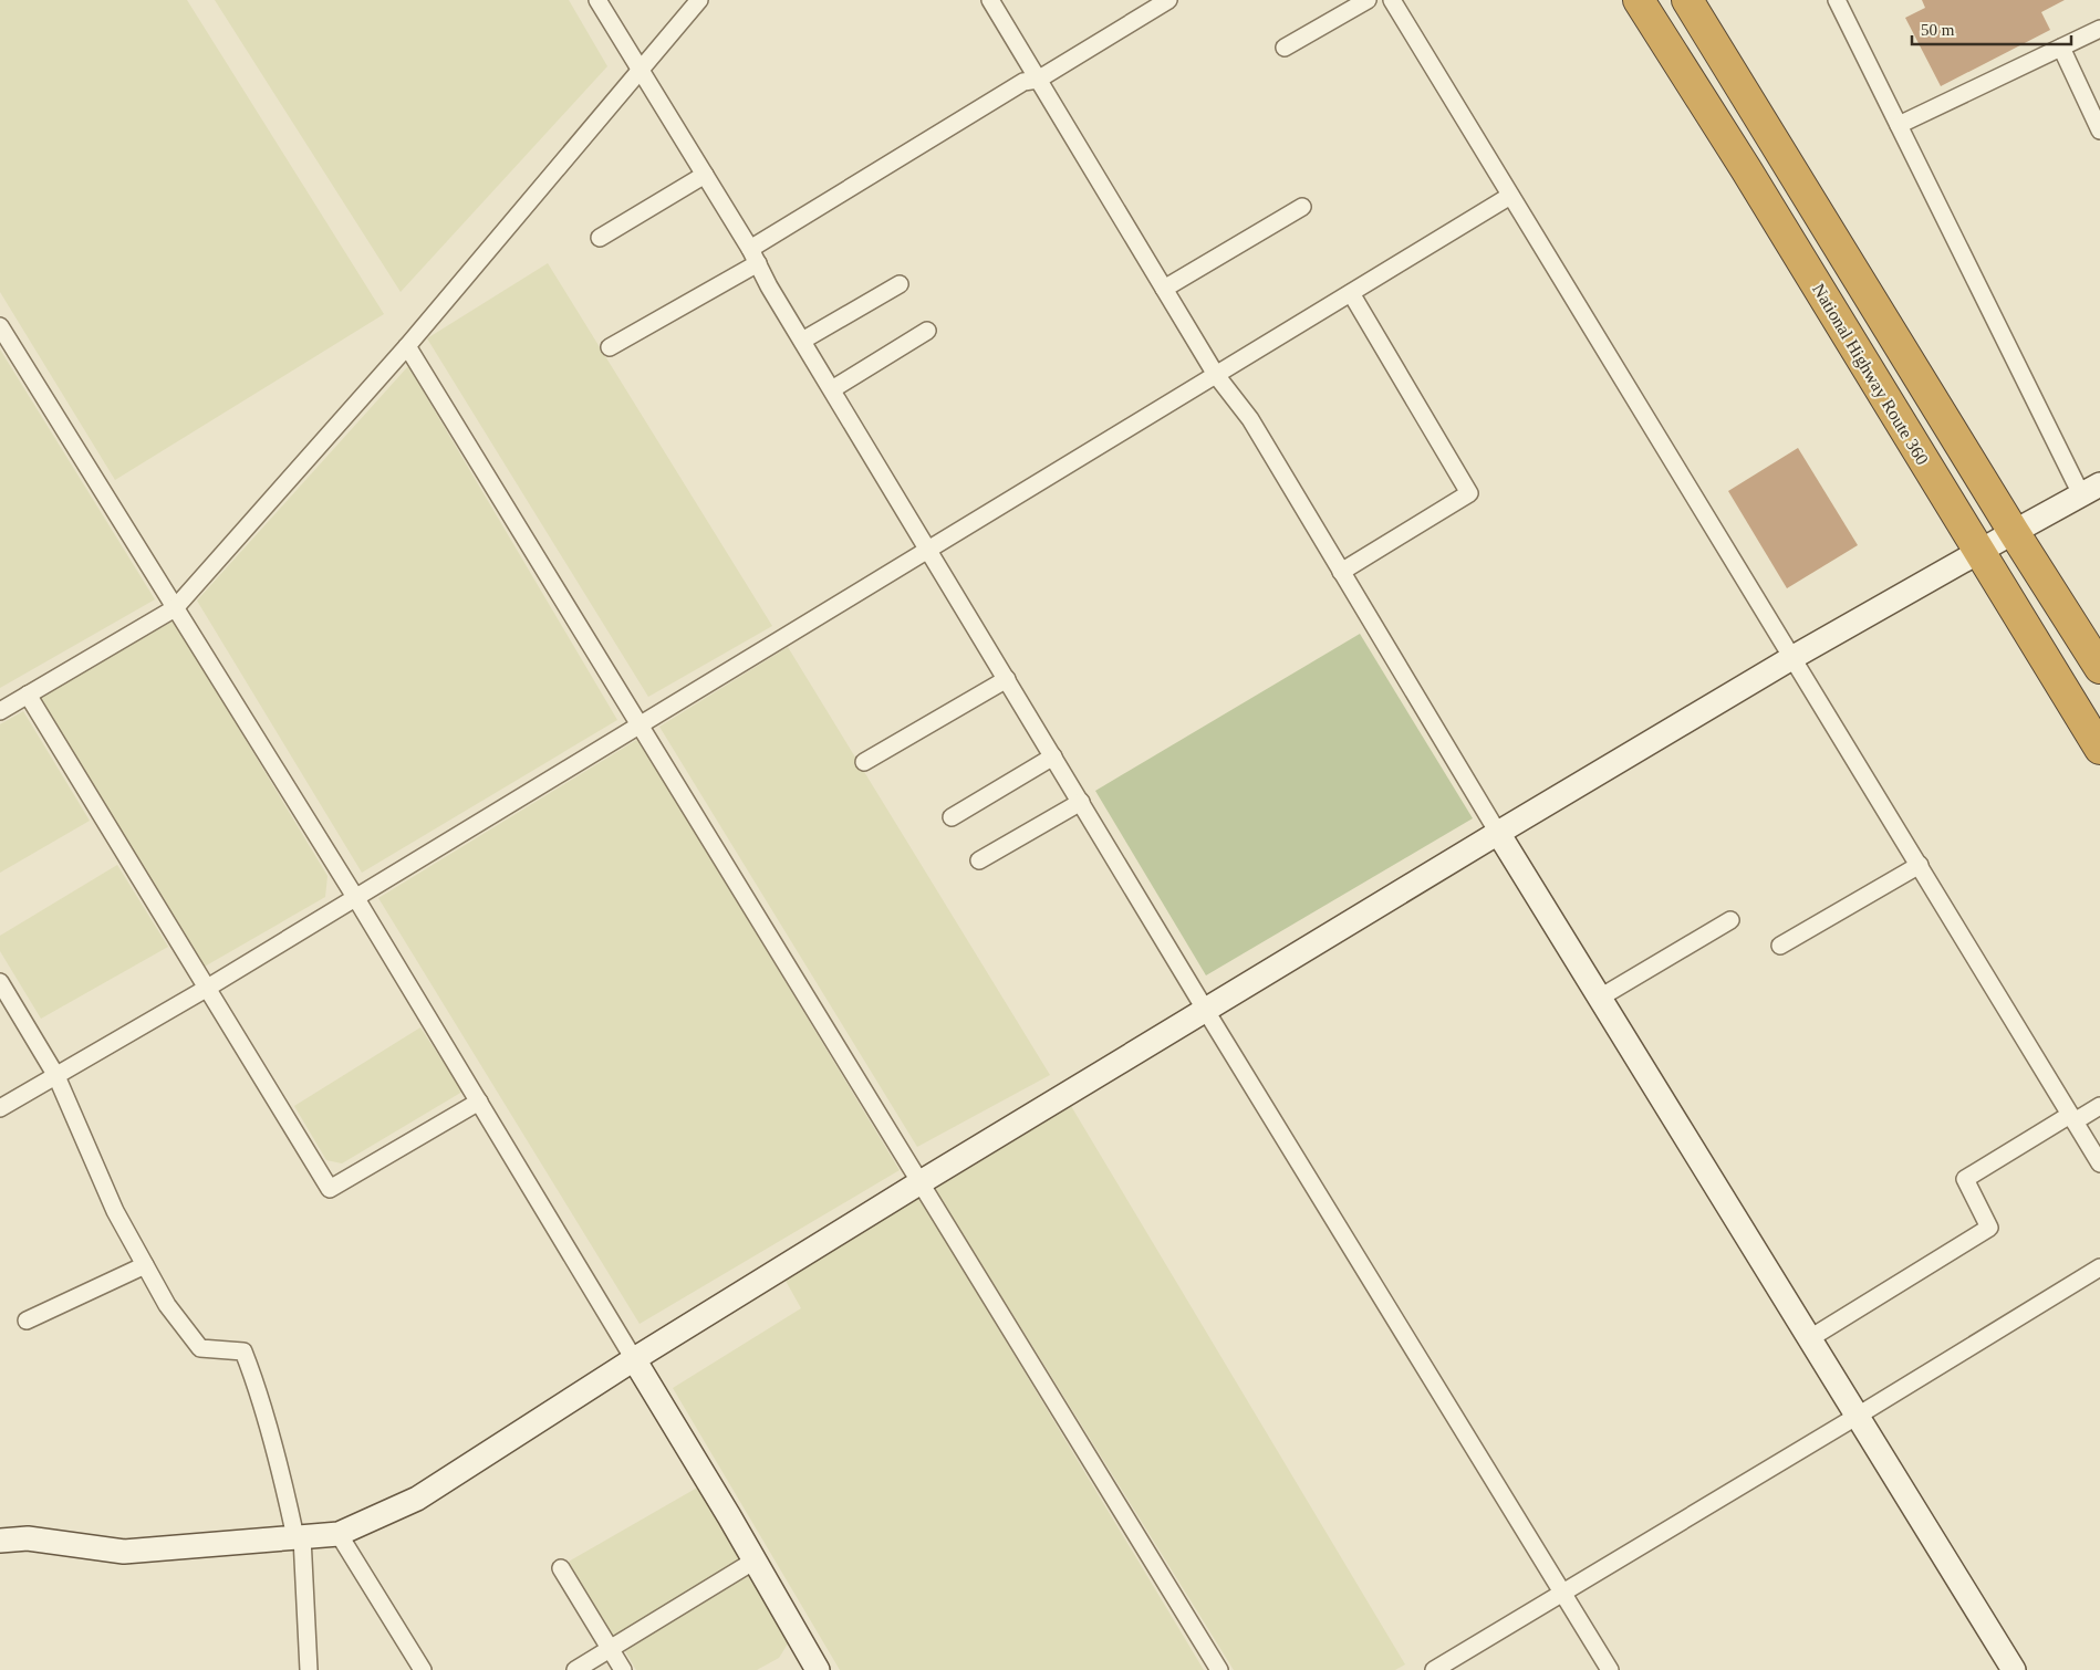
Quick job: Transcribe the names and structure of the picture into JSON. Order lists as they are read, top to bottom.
{
  "streets": {
    "highway": ["National Highway Route 360"]
  },
  "scale_bar": "50 m"
}
